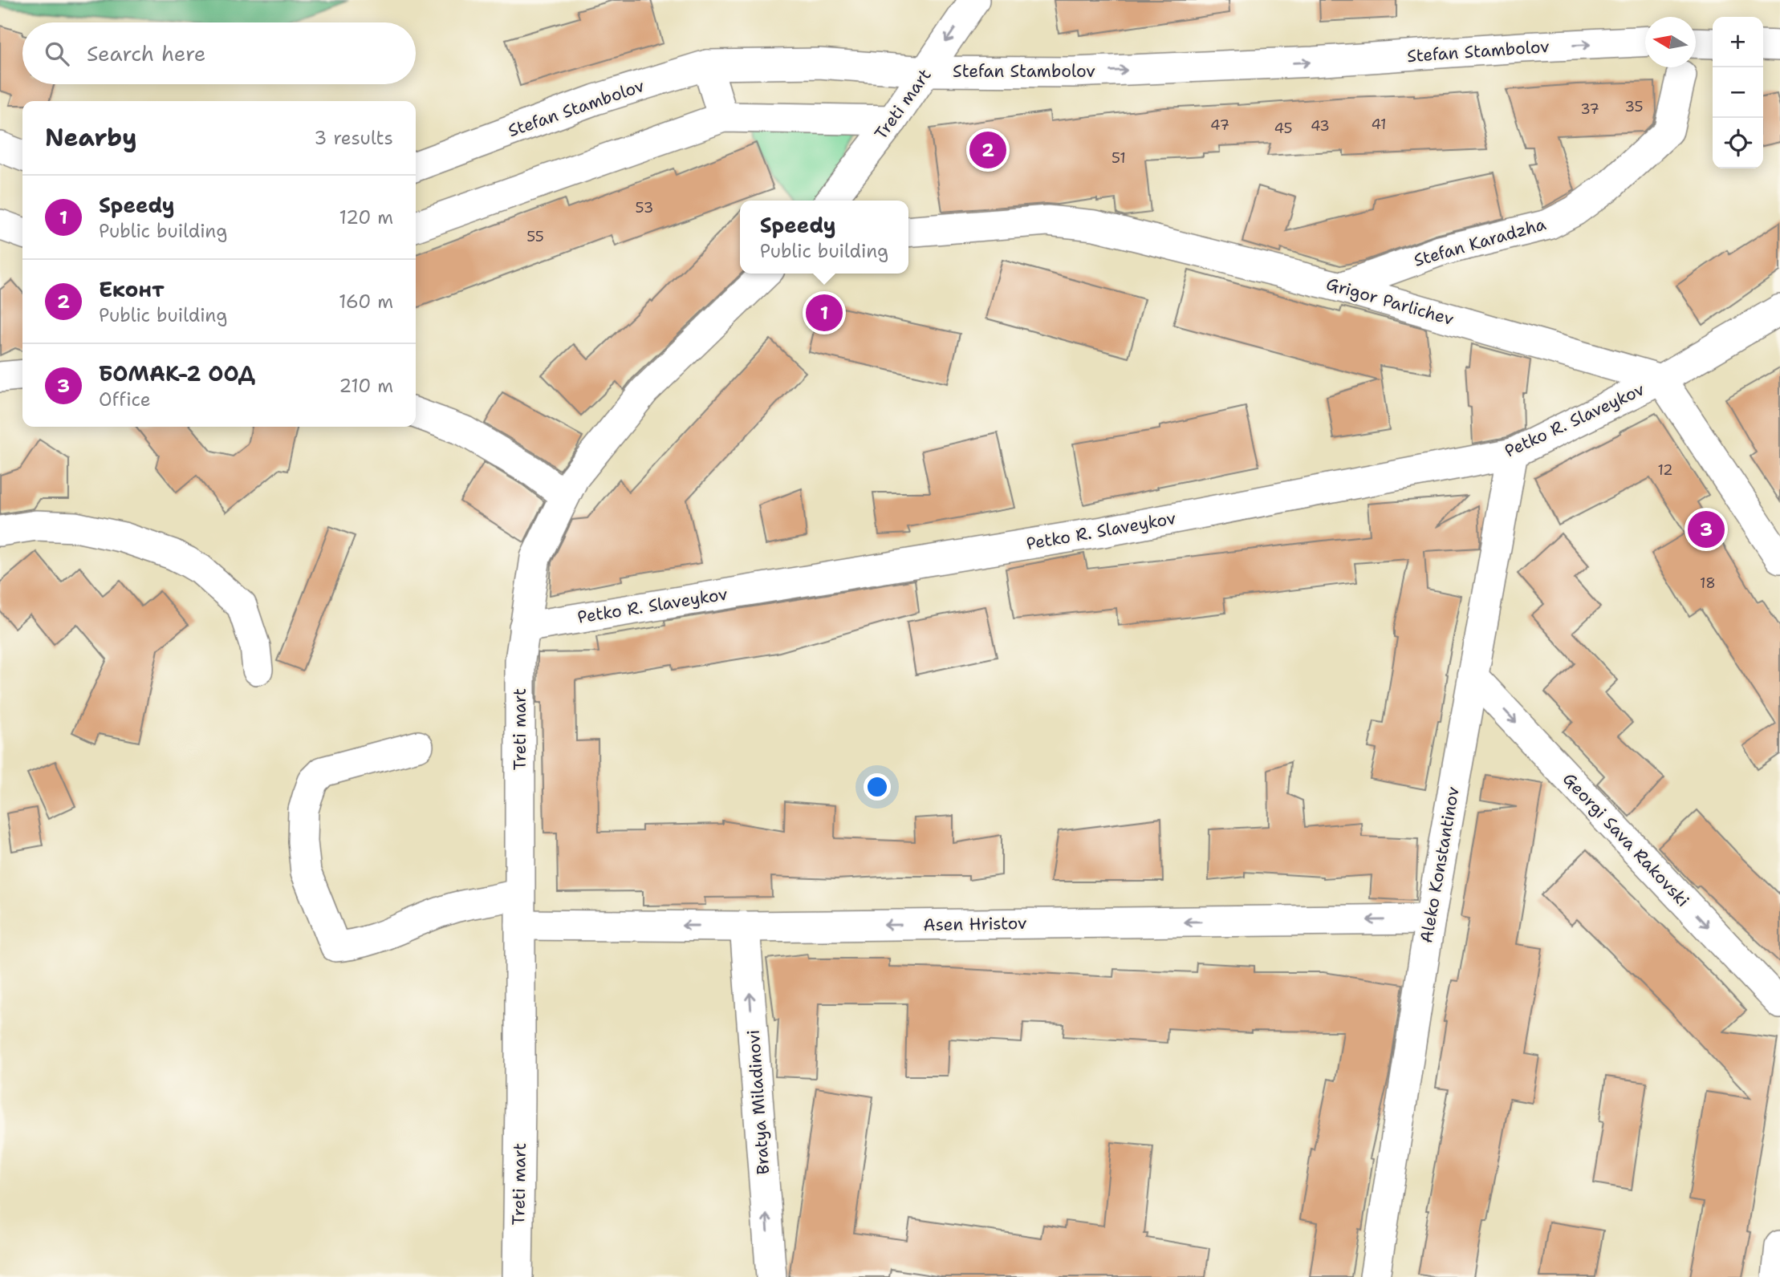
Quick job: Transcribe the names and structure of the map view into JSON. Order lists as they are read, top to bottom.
{
  "streets": {
    "street": [
      "Stefan Stambolov",
      "Treti mart",
      "Stefan Karadzha",
      "Grigor Parlichev",
      "Petko R. Slaveykov",
      "Georgi Sava Rakovski",
      "Aleko Konstantinov",
      "Asen Hristov",
      "Bratya Miladinovi"
    ]
  },
  "crossings": [
    ["Stefan Stambolov", "Treti mart"],
    ["Treti mart", "Petko R. Slaveykov"],
    ["Treti mart", "Asen Hristov"],
    ["Stefan Karadzha", "Grigor Parlichev"],
    ["Grigor Parlichev", "Petko R. Slaveykov"],
    ["Petko R. Slaveykov", "Aleko Konstantinov"],
    ["Georgi Sava Rakovski", "Aleko Konstantinov"],
    ["Aleko Konstantinov", "Asen Hristov"],
    ["Asen Hristov", "Bratya Miladinovi"]
  ],
  "one_way": [
    "Stefan Stambolov",
    "Georgi Sava Rakovski",
    "Asen Hristov",
    "Bratya Miladinovi"
  ],
  "house_numbers": [
    "35",
    "37",
    "41",
    "47",
    "43",
    "45",
    "51",
    "53",
    "55",
    "12",
    "18"
  ],
  "north": "left",
  "page": {
    "map_buttons": ["+", "−"],
    "search": "Search here",
    "heading": ["Nearby", "3 results"],
    "pins": ["2", "1", "3"],
    "list": [
      {
        "mark": "1",
        "name": "Speedy",
        "note": "Public building",
        "value": "120 m"
      },
      {
        "mark": "2",
        "name": "Еконт",
        "note": "Public building",
        "value": "160 m"
      },
      {
        "mark": "3",
        "name": "БОМАК-2 ООД",
        "note": "Office",
        "value": "210 m"
      }
    ],
    "popup": ["Speedy", "Public building"]
  }
}
